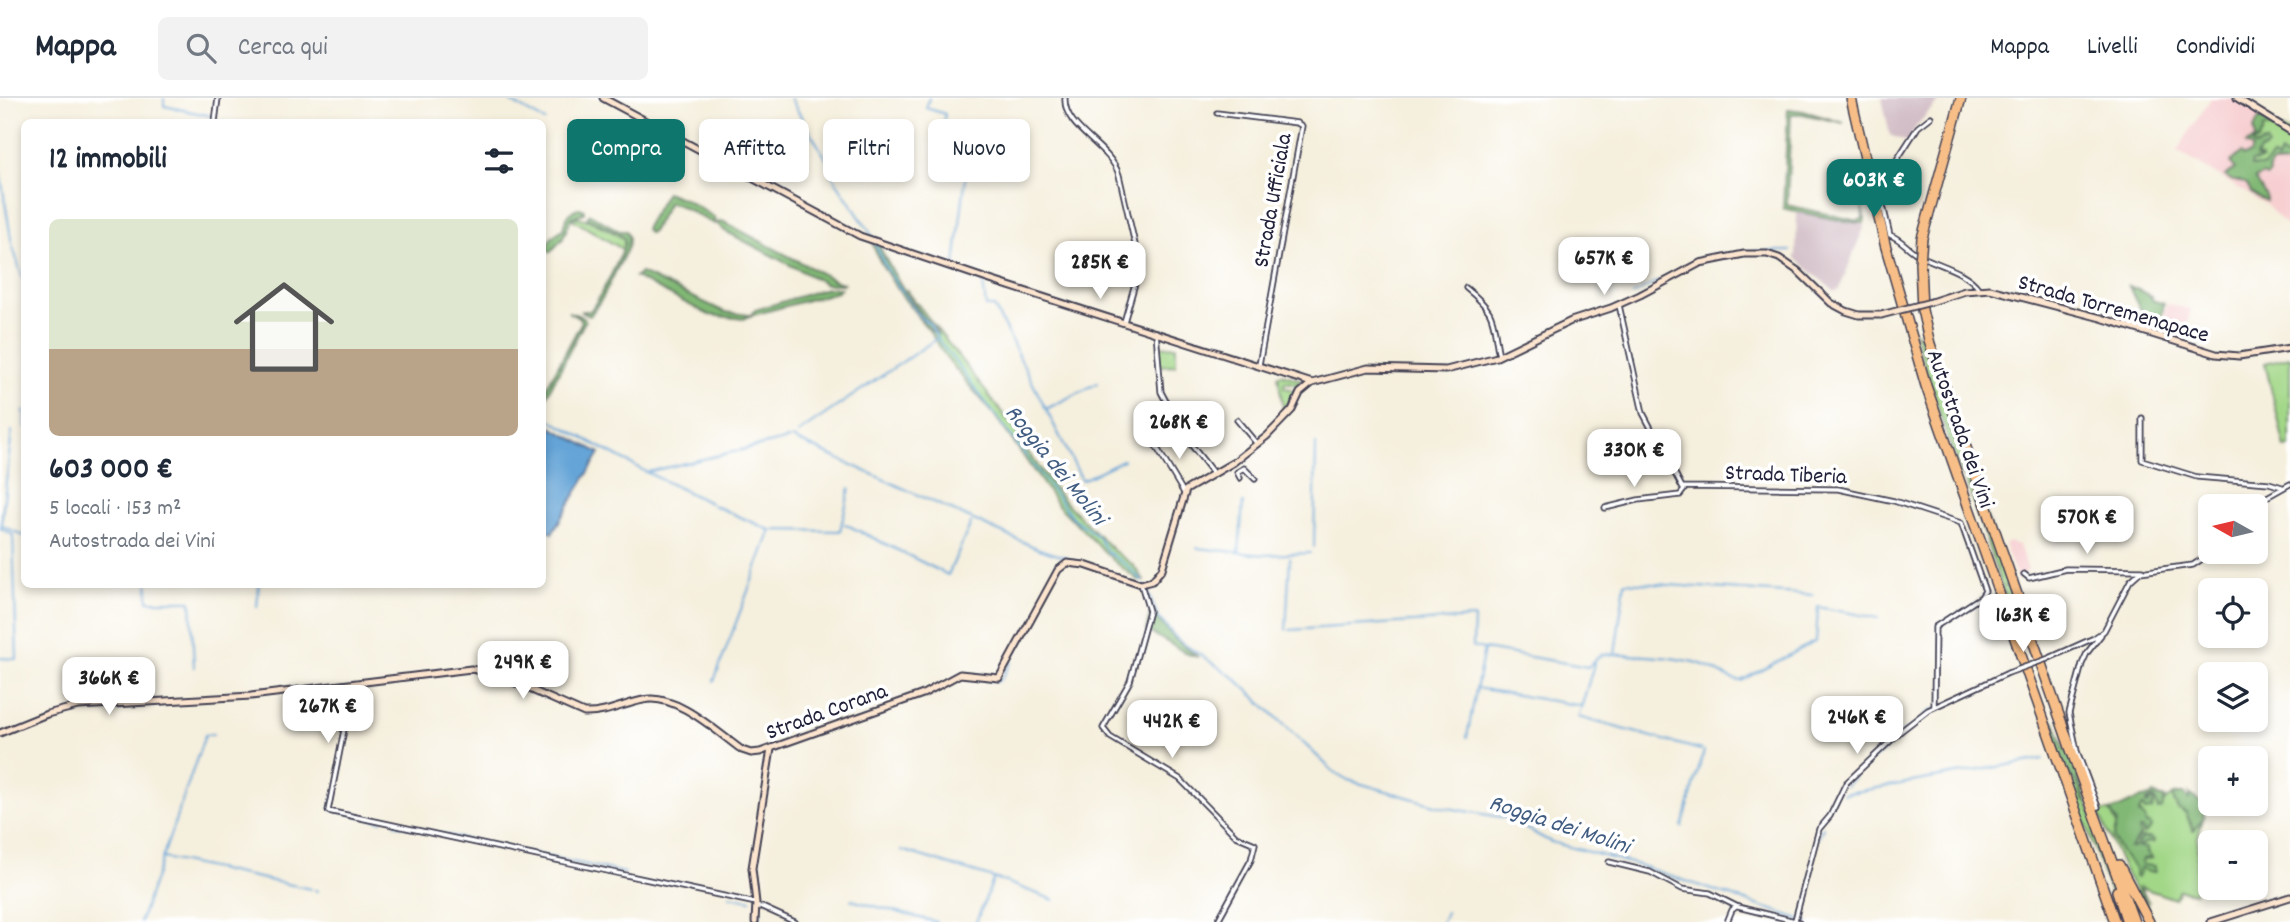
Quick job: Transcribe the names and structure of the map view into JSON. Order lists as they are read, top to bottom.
{
  "streets": {
    "highway": ["Autostrada dei Vini"],
    "street": [
      "Strada Ufficiala",
      "Strada Torremenapace",
      "Strada Tiberia",
      "Strada Corana"
    ]
  },
  "water": ["Roggia dei Molini"],
  "north": "left",
  "page": {
    "header": "Mappa",
    "search": "Cerca qui",
    "nav": ["Mappa", "Livelli", "Condividi"],
    "chip": [
      "Compra",
      "Affitta",
      "Filtri",
      "Nuovo"
    ],
    "heading": "12 immobili",
    "price": [
      "603K €",
      "657K €",
      "285K €",
      "268K €",
      "330K €",
      "570K €",
      "163K €",
      "249K €",
      "366K €",
      "267K €",
      "246K €",
      "442K €"
    ],
    "list": [
      {
        "name": "603 000 €",
        "note": "5 locali · 153 m² · Autostrada dei Vini"
      }
    ],
    "map_buttons": ["+", "−"]
  }
}
